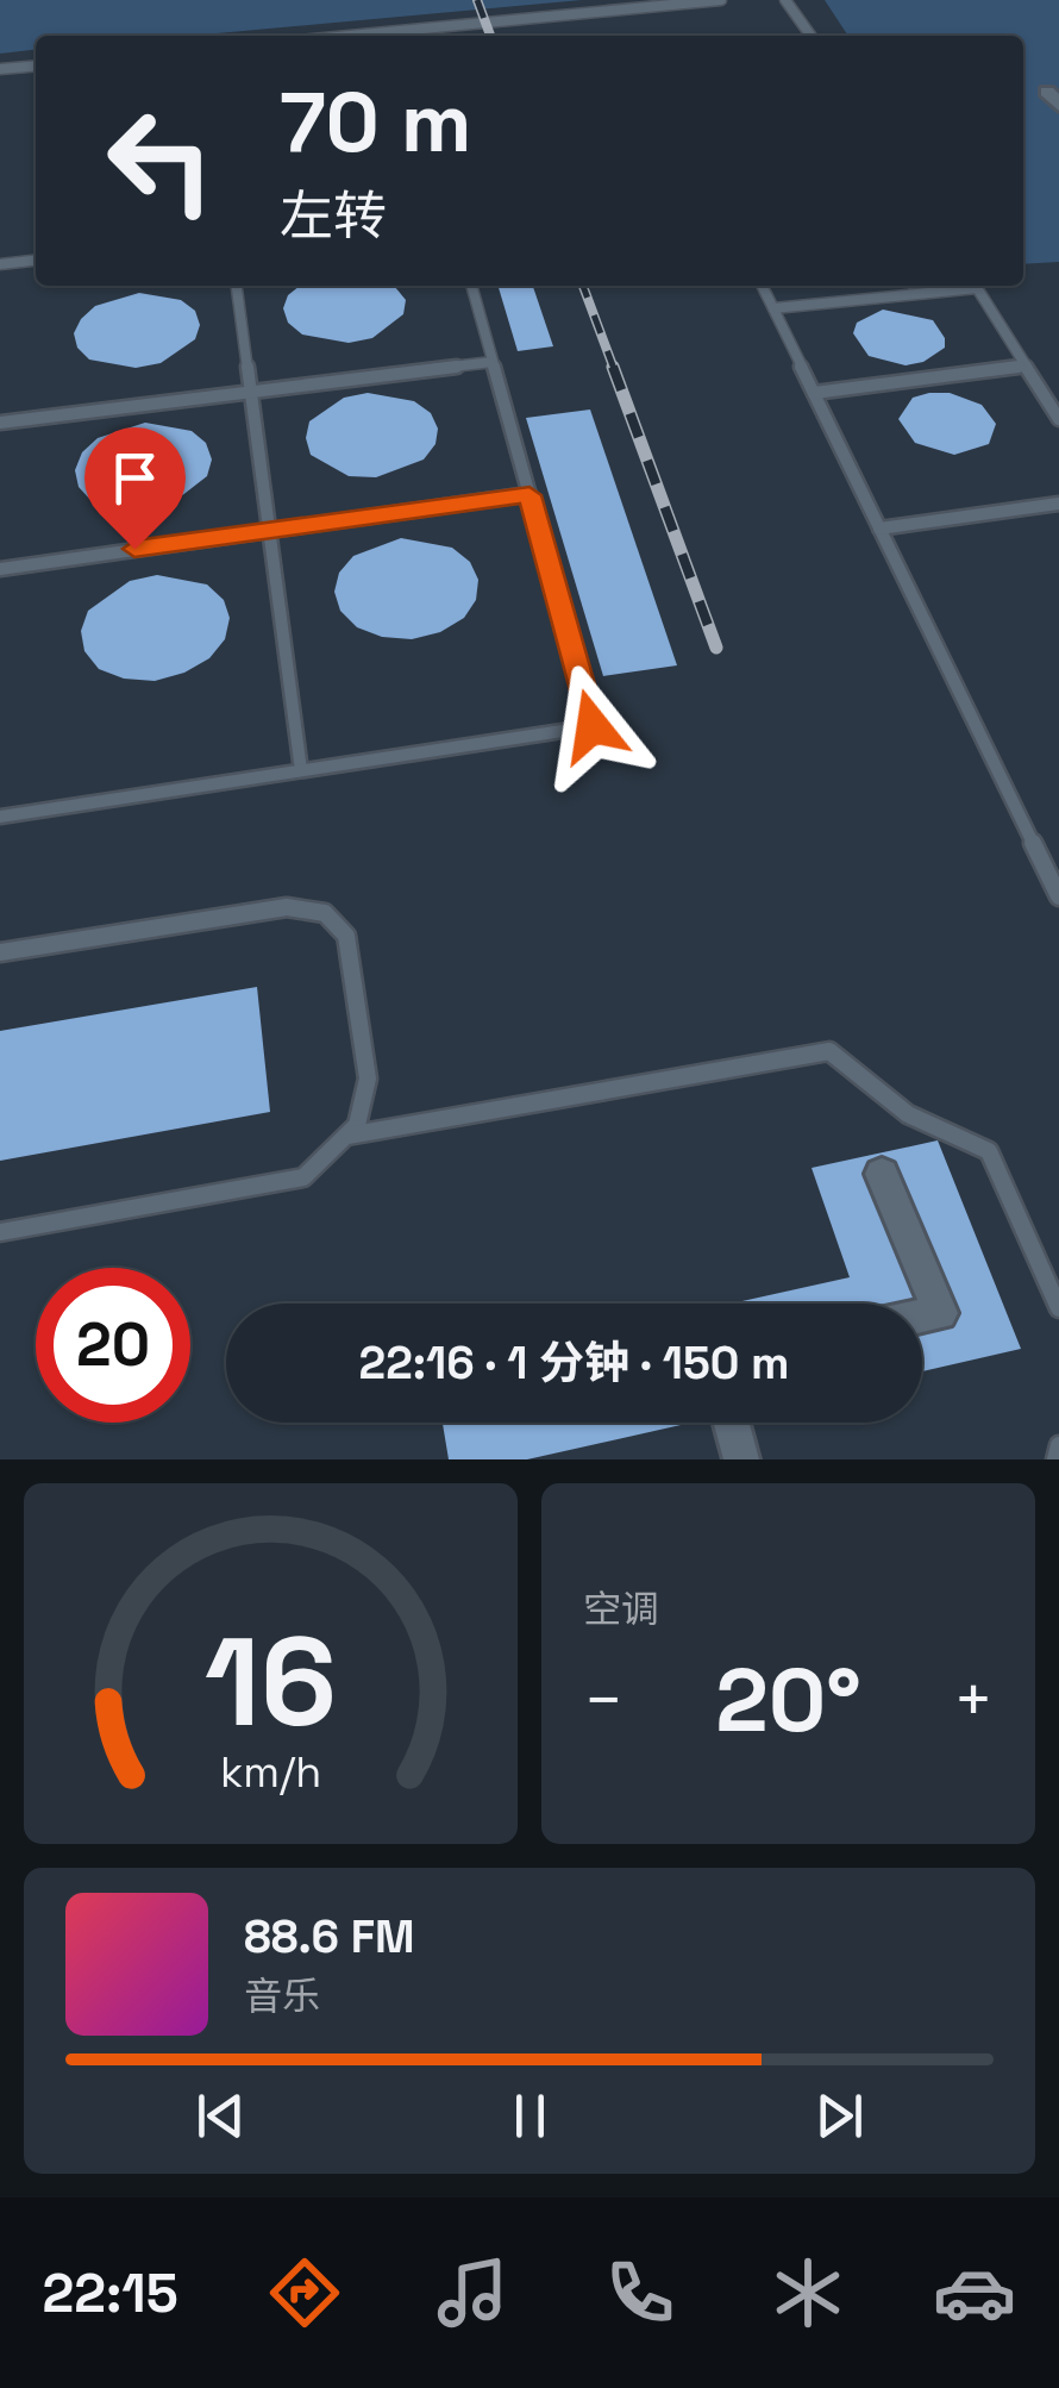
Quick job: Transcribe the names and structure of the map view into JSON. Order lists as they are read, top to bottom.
{
  "page": {
    "turn": ["70 m", "左转"],
    "limit": "20",
    "trip": "22:16 · 1 分钟 · 150 m",
    "tile": "空调",
    "heat": ["−", "20°", "+"],
    "song": ["88.6 FM", "音乐"],
    "tabs": "22:15",
    "gauge": ["16", "km/h"]
  }
}
